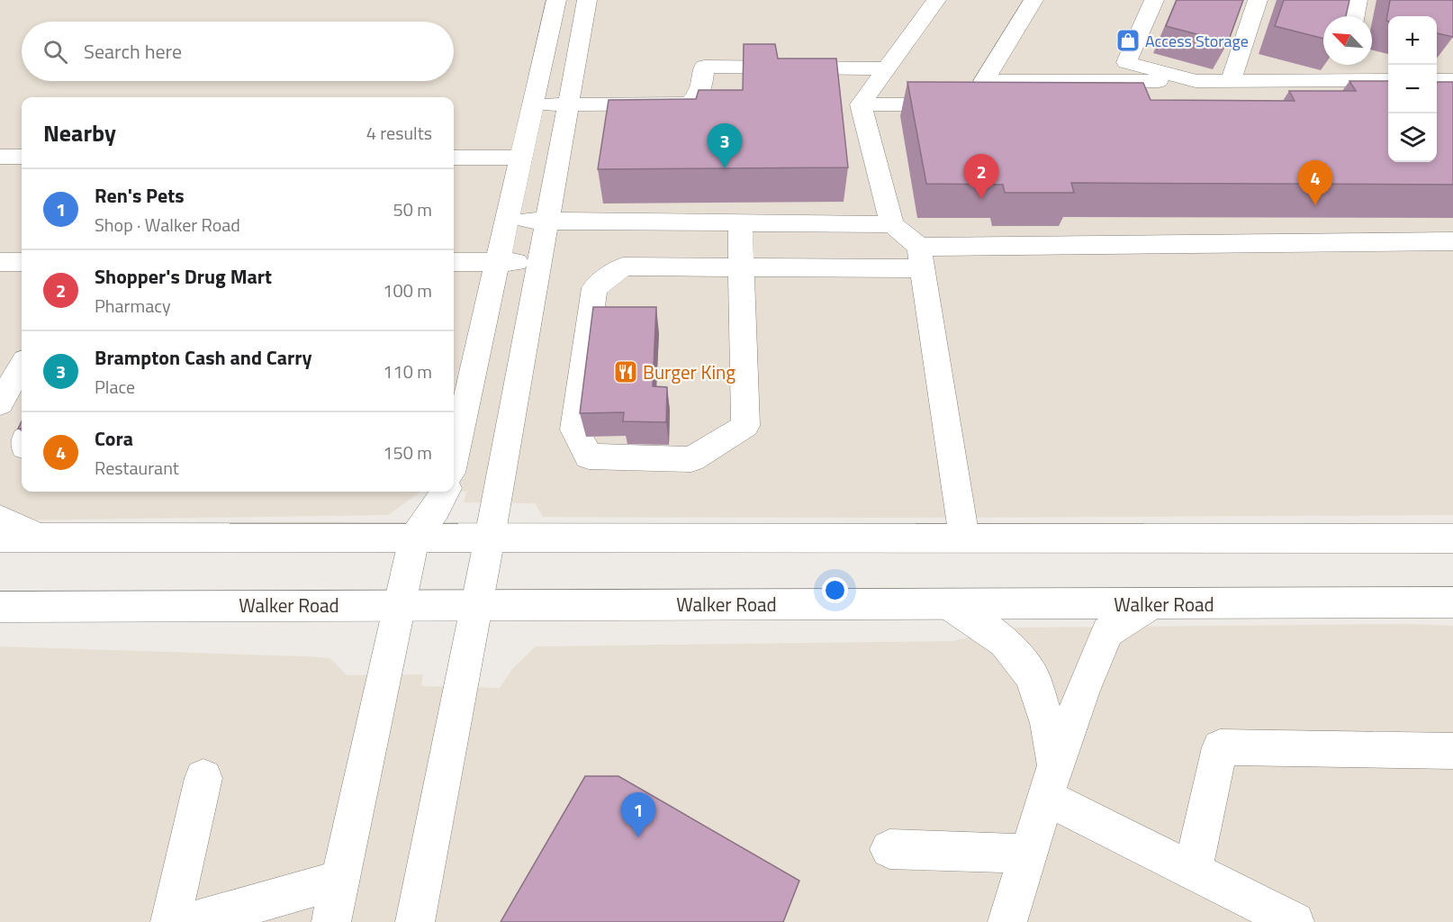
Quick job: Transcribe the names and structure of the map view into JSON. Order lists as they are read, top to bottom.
{
  "streets": {
    "main road": ["Walker Road"]
  },
  "places": {
    "shop": ["Access Storage"],
    "restaurant": ["Burger King"]
  },
  "north": "top left",
  "page": {
    "map_buttons": ["+", "−"],
    "search": "Search here",
    "heading": ["Nearby", "4 results"],
    "pins": [
      "3",
      "2",
      "4",
      "1"
    ],
    "list": [
      {
        "mark": "1",
        "name": "Ren's Pets",
        "note": "Shop · Walker Road",
        "value": "50 m"
      },
      {
        "mark": "2",
        "name": "Shopper's Drug Mart",
        "note": "Pharmacy",
        "value": "100 m"
      },
      {
        "mark": "3",
        "name": "Brampton Cash and Carry",
        "note": "Place",
        "value": "110 m"
      },
      {
        "mark": "4",
        "name": "Cora",
        "note": "Restaurant",
        "value": "150 m"
      }
    ]
  }
}
